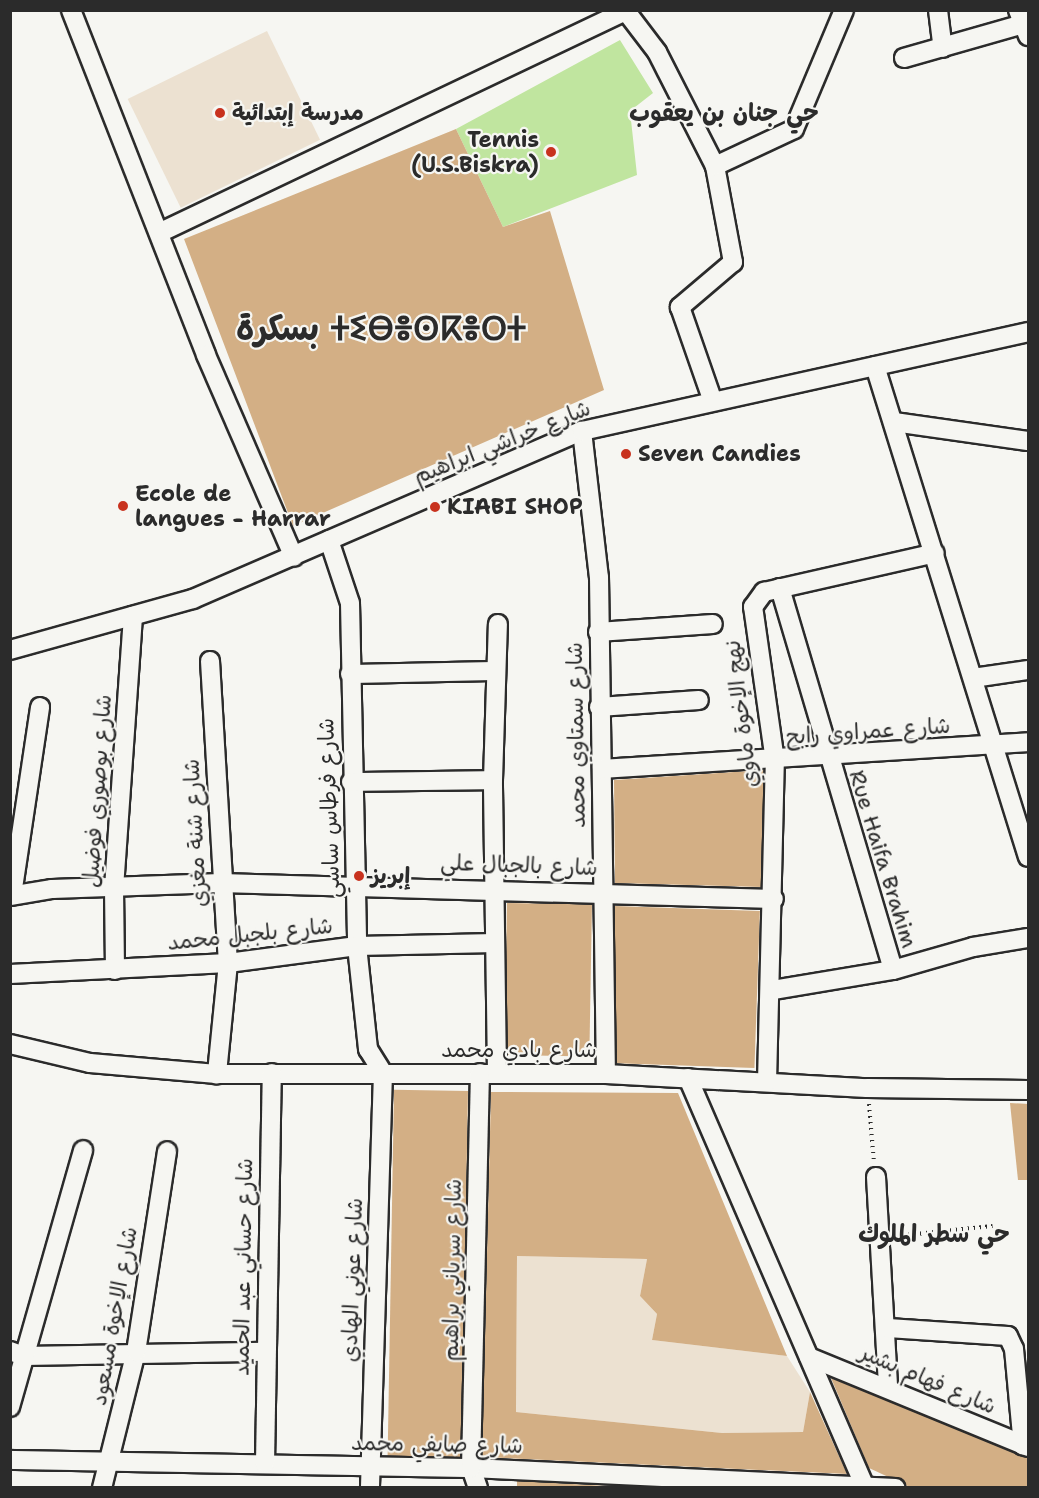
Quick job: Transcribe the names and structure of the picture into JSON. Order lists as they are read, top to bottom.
{
  "streets": {
    "street": [
      "شارع خراشي ابراهيم",
      "نهج الإخوة ماوي",
      "شارع عمراوي رابح",
      "شارع سمتاوي محمد",
      "شارع بوصوري فوضيل",
      "شارع فرطاس ساسي",
      "شارع شنة مغزي",
      "Rue Haifa Brahim",
      "شارع بالجبال علي",
      "شارع بلجبل محمد",
      "شارع بادي محمد",
      "شارع حساني عبد الحميد",
      "شارع سرياني براهيم",
      "شارع عوني الهادي",
      "شارع الإخوة مسعود",
      "شارع فهام بشير",
      "شارع صايفي محمد"
    ]
  },
  "crossings": [
    ["شارع خراشي ابراهيم", "شارع سمتاوي محمد"],
    ["شارع خراشي ابراهيم", "شارع بوصوري فوضيل"],
    ["شارع خراشي ابراهيم", "شارع فرطاس ساسي"],
    ["نهج الإخوة ماوي", "شارع عمراوي رابح"],
    ["نهج الإخوة ماوي", "Rue Haifa Brahim"],
    ["نهج الإخوة ماوي", "شارع بالجبال علي"],
    ["نهج الإخوة ماوي", "شارع بادي محمد"],
    ["شارع عمراوي رابح", "شارع سمتاوي محمد"],
    ["شارع عمراوي رابح", "Rue Haifa Brahim"],
    ["شارع سمتاوي محمد", "شارع بالجبال علي"],
    ["شارع سمتاوي محمد", "شارع بادي محمد"],
    ["شارع بوصوري فوضيل", "شارع بالجبال علي"],
    ["شارع بوصوري فوضيل", "شارع بلجبل محمد"],
    ["شارع فرطاس ساسي", "شارع بالجبال علي"],
    ["شارع فرطاس ساسي", "شارع بلجبل محمد"],
    ["شارع فرطاس ساسي", "شارع بادي محمد"],
    ["شارع فرطاس ساسي", "شارع عوني الهادي"],
    ["شارع شنة مغزي", "شارع بالجبال علي"],
    ["شارع شنة مغزي", "شارع بلجبل محمد"],
    ["شارع شنة مغزي", "شارع بادي محمد"],
    ["شارع بالجبال علي", "شارع سرياني براهيم"],
    ["شارع بلجبل محمد", "شارع سرياني براهيم"],
    ["شارع بادي محمد", "شارع حساني عبد الحميد"],
    ["شارع بادي محمد", "شارع سرياني براهيم"],
    ["شارع بادي محمد", "شارع عوني الهادي"],
    ["شارع حساني عبد الحميد", "شارع صايفي محمد"],
    ["شارع سرياني براهيم", "شارع صايفي محمد"],
    ["شارع عوني الهادي", "شارع صايفي محمد"],
    ["شارع الإخوة مسعود", "شارع صايفي محمد"]
  ],
  "districts": ["حي جنان بن يعقوب", "بسكرة ⵜⵉⴱⴻⵙⴽⴻⵔⵜ", "حي سطر الملوك"],
  "places": [
    "مدرسة إبتدائية",
    "Tennis (U.S.Biskra)",
    "Seven Candies",
    "Ecole de langues - Harrar",
    "KIABI SHOP",
    "إبريز"
  ]
}
